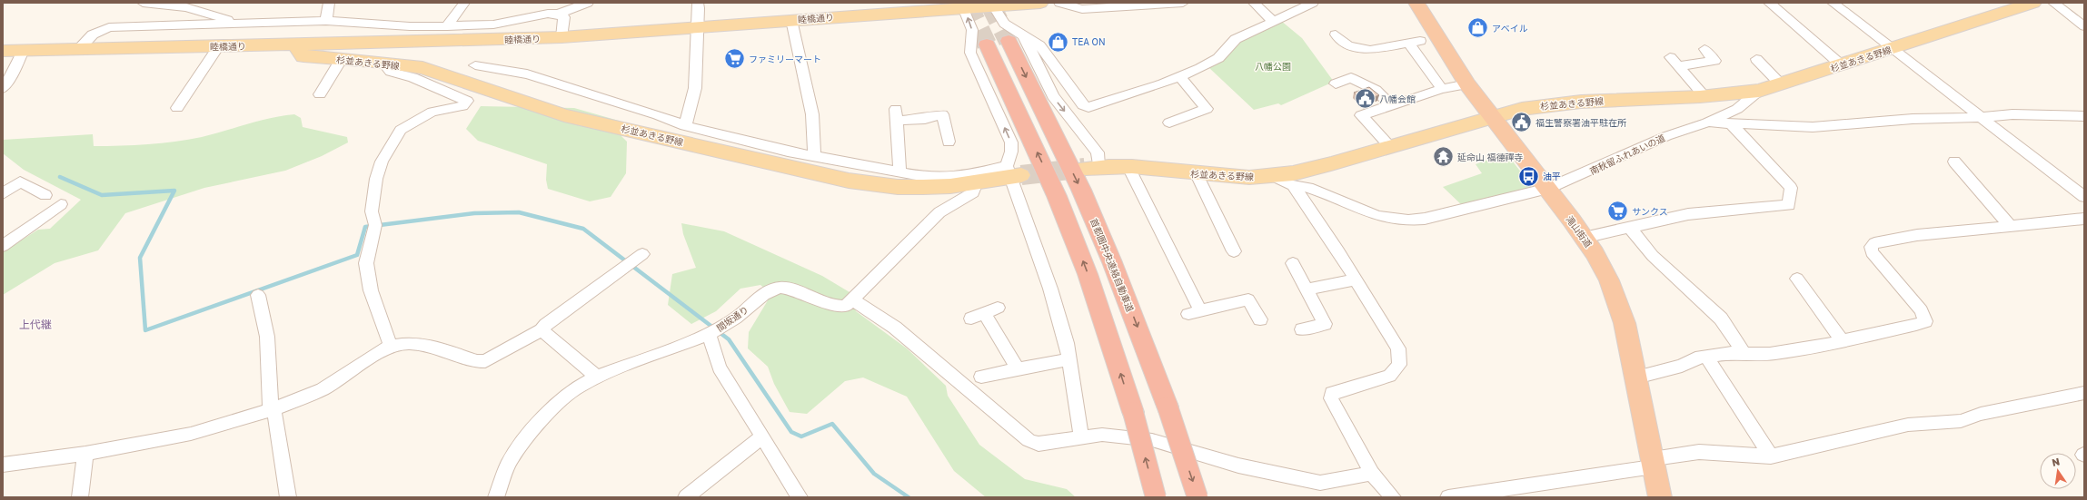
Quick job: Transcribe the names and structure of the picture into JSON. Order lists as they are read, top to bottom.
{
  "streets": {
    "highway": ["滝山街道", "首都圏中央連絡自動車道"],
    "main road": ["睦橋通り", "杉並あきる野線"],
    "street": ["南秋留ふれあいの道", "間坂通り"]
  },
  "crossings": [
    ["睦橋通り", "杉並あきる野線"],
    ["杉並あきる野線", "南秋留ふれあいの道"],
    ["杉並あきる野線", "滝山街道"],
    ["杉並あきる野線", "間坂通り"],
    ["南秋留ふれあいの道", "滝山街道"]
  ],
  "districts": ["上代継"],
  "parks": ["八幡公園"],
  "places": {
    "shop": ["アベイル", "TEA ON"],
    "supermarket": ["ファミリーマート", "サンクス"],
    "public building": ["八幡会館", "福生警察署油平駐在所"],
    "temple": ["延命山 福德禪寺"],
    "bus stop": ["油平"]
  },
  "north": "top"
}
